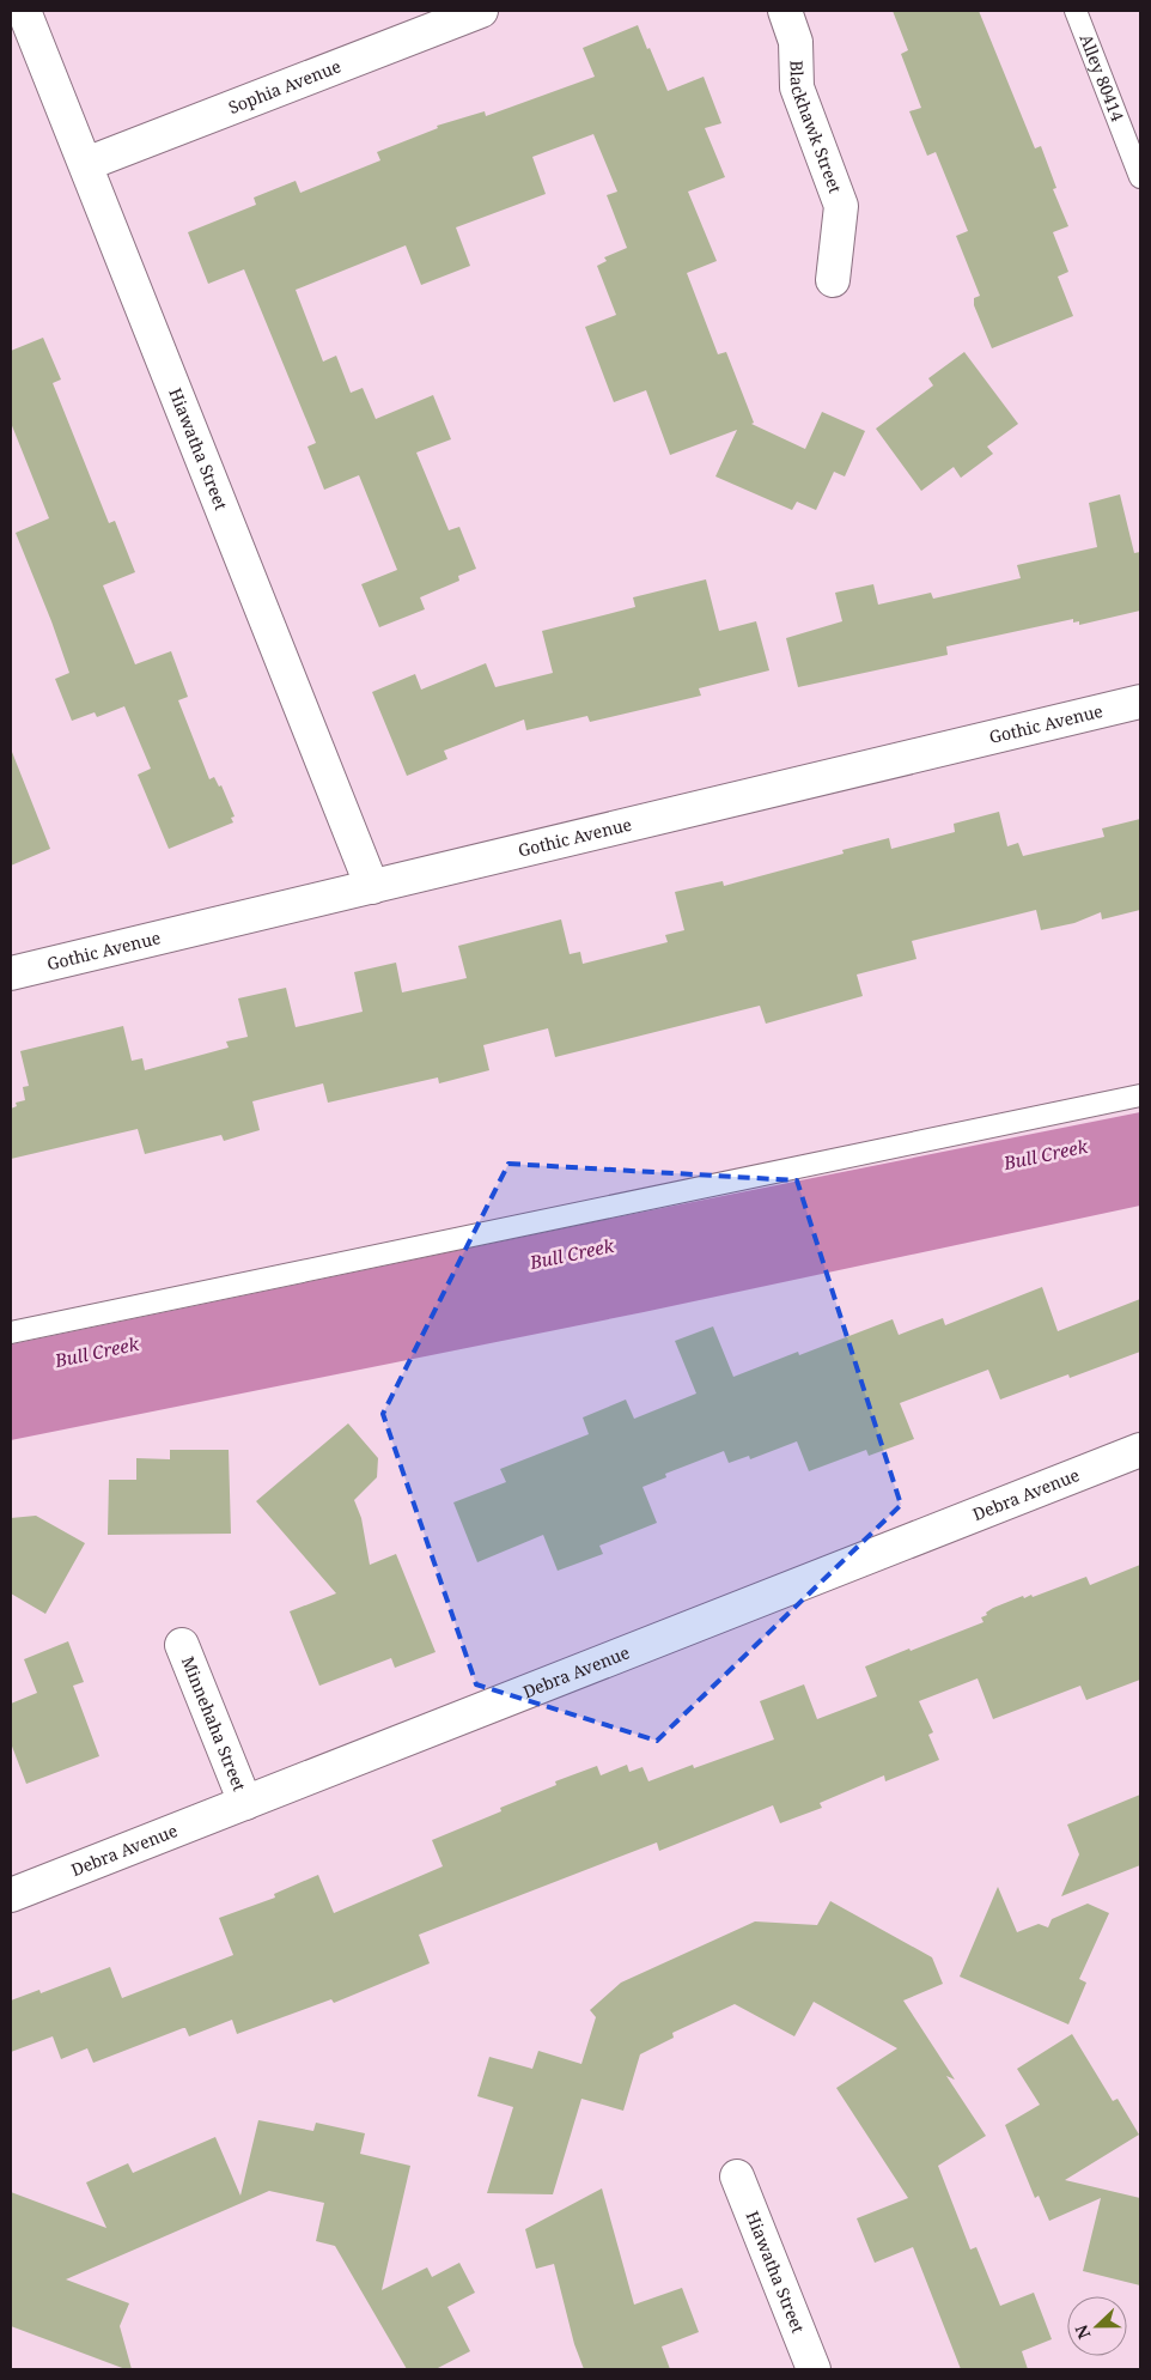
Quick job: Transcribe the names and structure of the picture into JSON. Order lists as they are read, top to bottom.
{
  "streets": {
    "street": [
      "Sophia Avenue",
      "Blackhawk Street",
      "Hiawatha Street",
      "Gothic Avenue",
      "Debra Avenue",
      "Minnehaha Street"
    ],
    "lane": ["Alley 80414"]
  },
  "crossings": [
    ["Sophia Avenue", "Hiawatha Street"],
    ["Hiawatha Street", "Gothic Avenue"],
    ["Debra Avenue", "Minnehaha Street"]
  ],
  "water": ["Bull Creek"],
  "north": "left"
}
